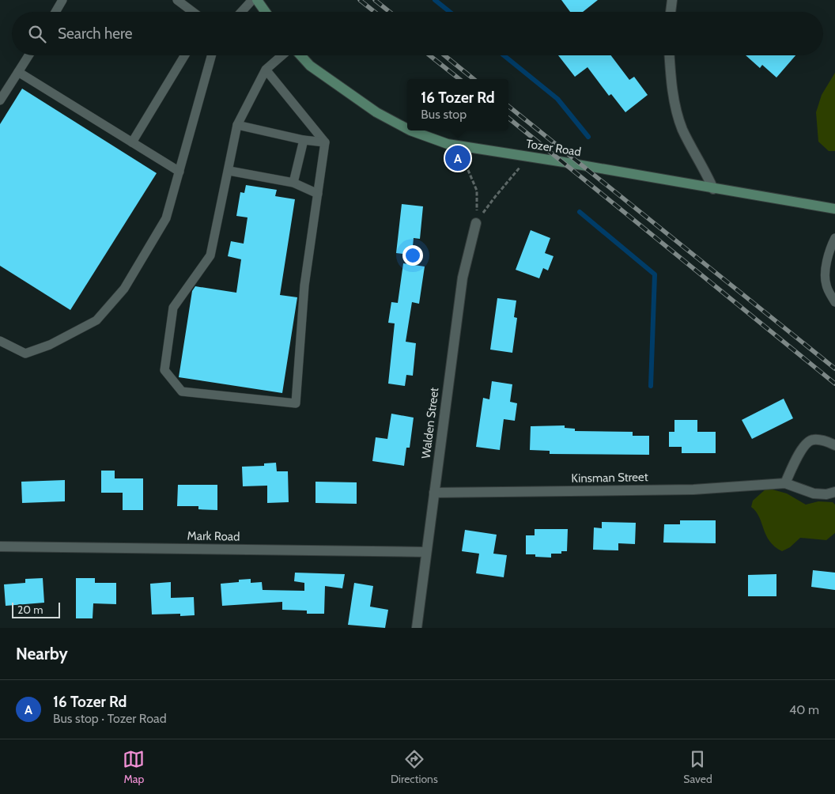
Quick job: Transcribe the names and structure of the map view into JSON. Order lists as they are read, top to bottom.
{
  "streets": {
    "main road": ["Tozer Road"],
    "street": ["Walden Street", "Kinsman Street", "Mark Road"]
  },
  "crossings": [
    ["Walden Street", "Kinsman Street"],
    ["Walden Street", "Mark Road"]
  ],
  "scale_bar": "20 m",
  "page": {
    "search": "Search here",
    "popup": ["16 Tozer Rd", "Bus stop"],
    "pins": "A",
    "scale": "20 m",
    "heading": "Nearby",
    "list": [
      {
        "mark": "A",
        "name": "16 Tozer Rd",
        "note": "Bus stop · Tozer Road",
        "value": "40 m"
      }
    ],
    "nav": ["Map", "Directions", "Saved"]
  }
}
